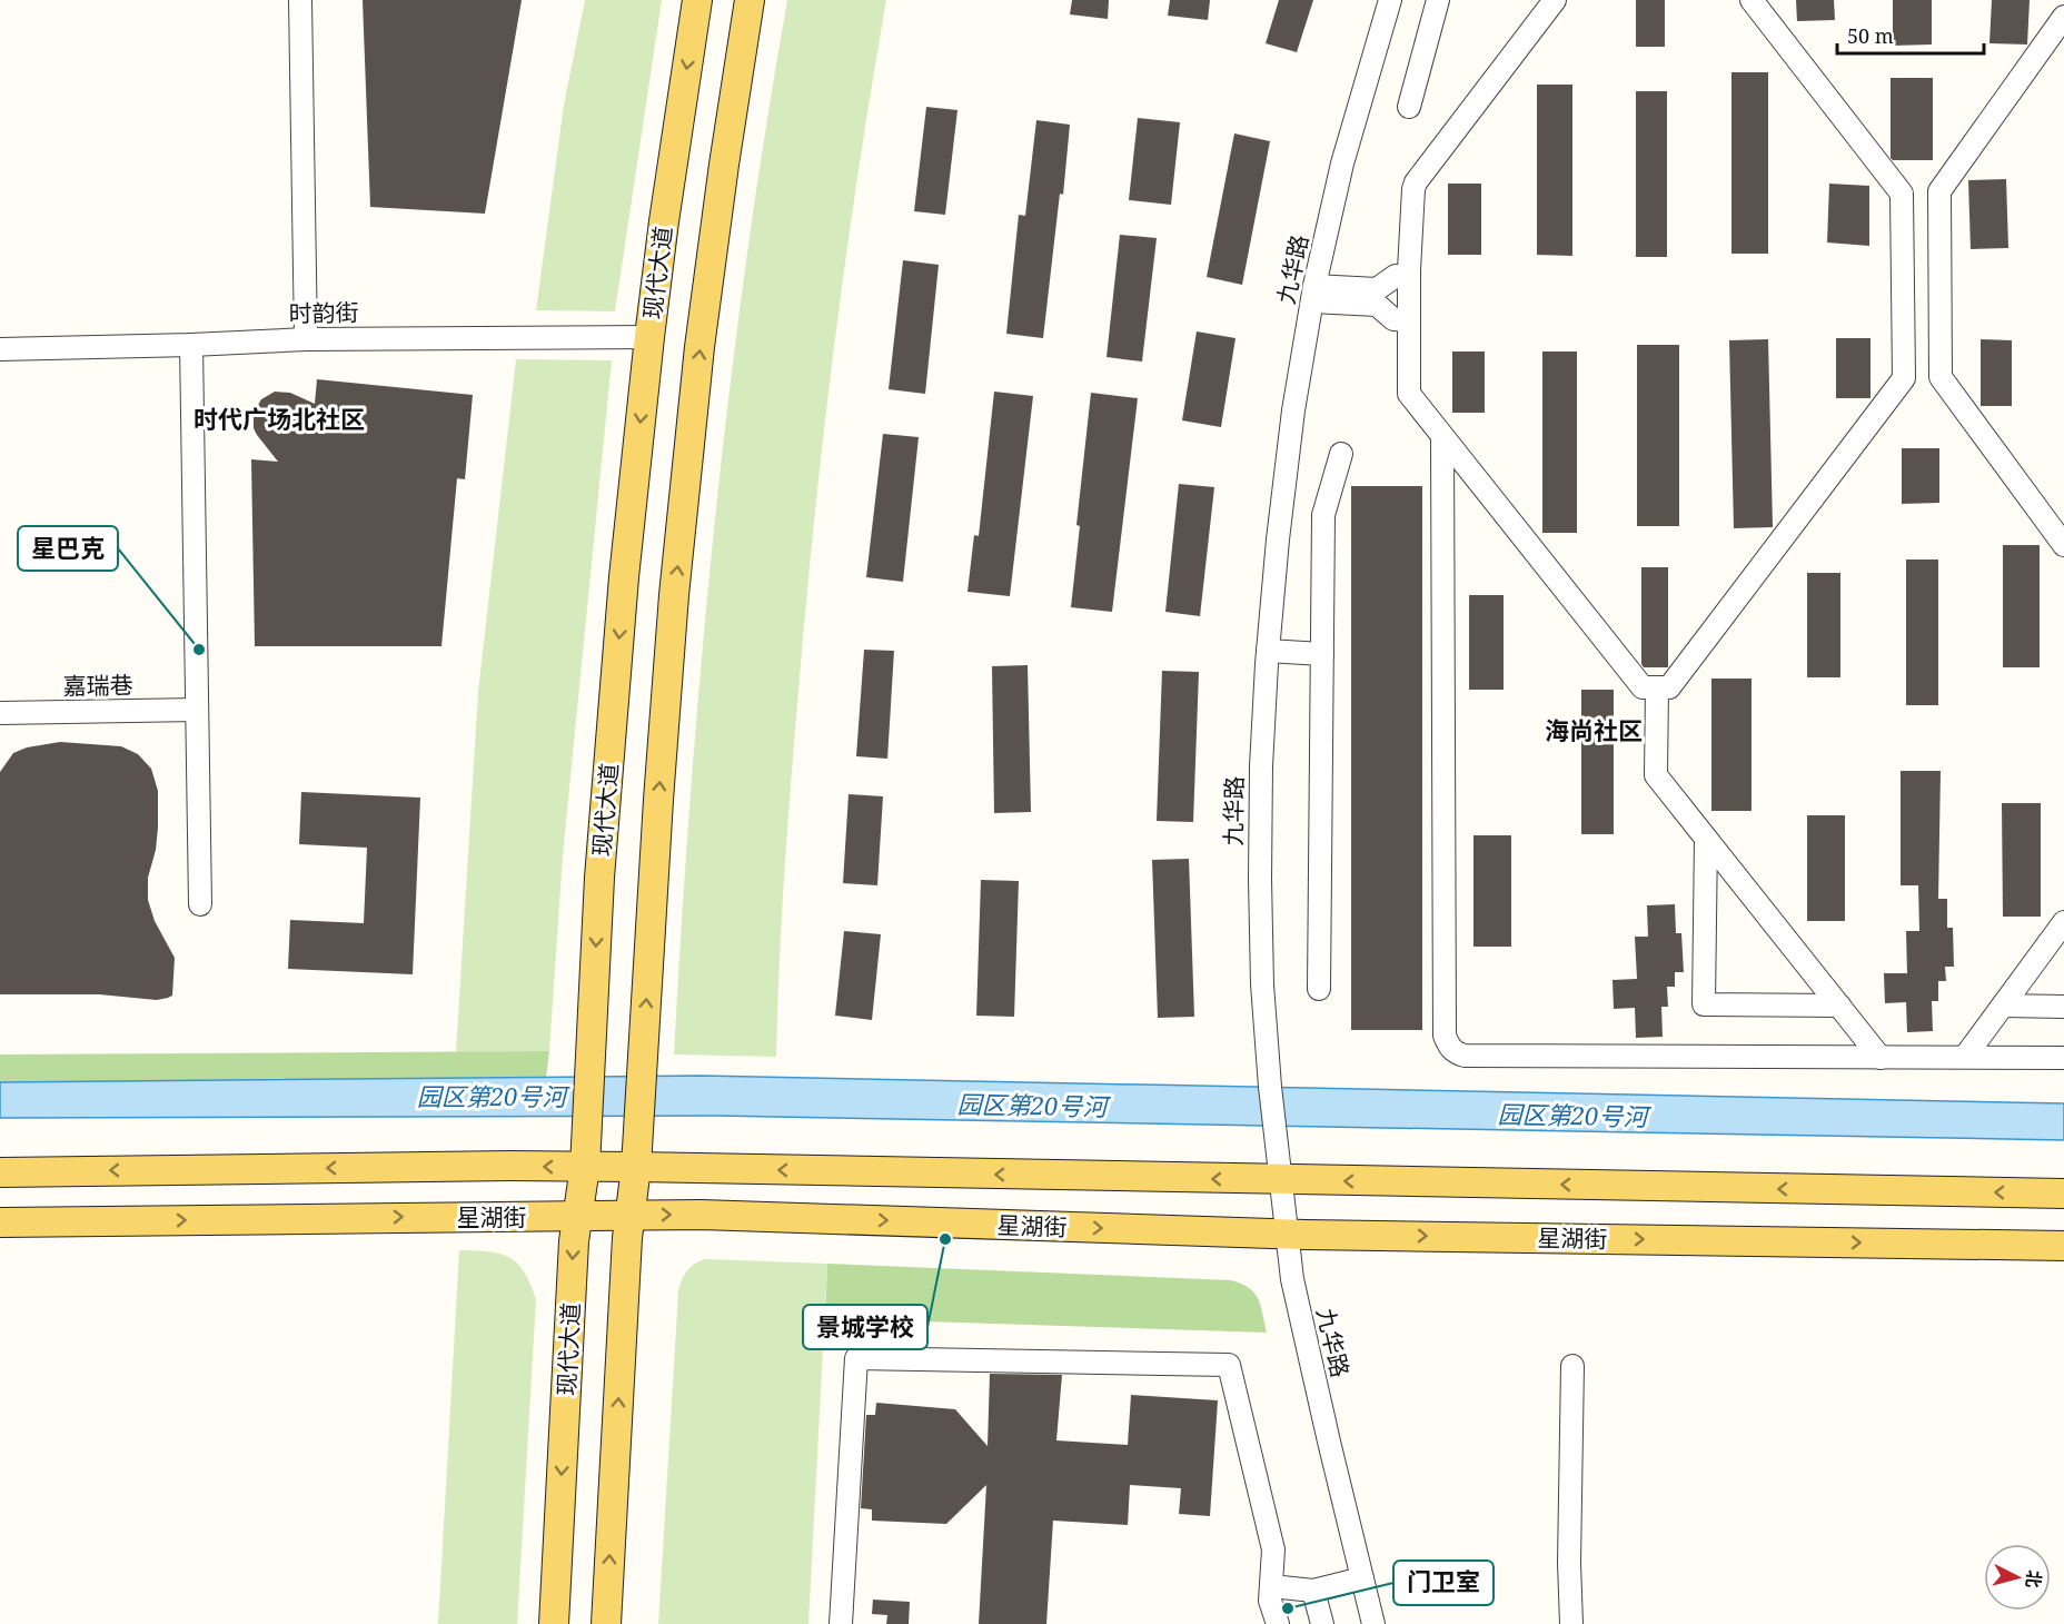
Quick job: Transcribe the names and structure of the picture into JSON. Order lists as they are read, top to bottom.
{
  "streets": {
    "main road": ["现代大道", "星湖街"],
    "street": ["九华路", "时韵街", "嘉瑞巷"]
  },
  "crossings": [
    ["九华路", "星湖街"],
    ["现代大道", "时韵街"],
    ["现代大道", "星湖街"]
  ],
  "districts": ["时代广场北社区", "海尚社区"],
  "water": ["园区第20号河"],
  "places": ["星巴克", "景城学校", "门卫室"],
  "scale_bar": "50 m",
  "north": "right"
}
